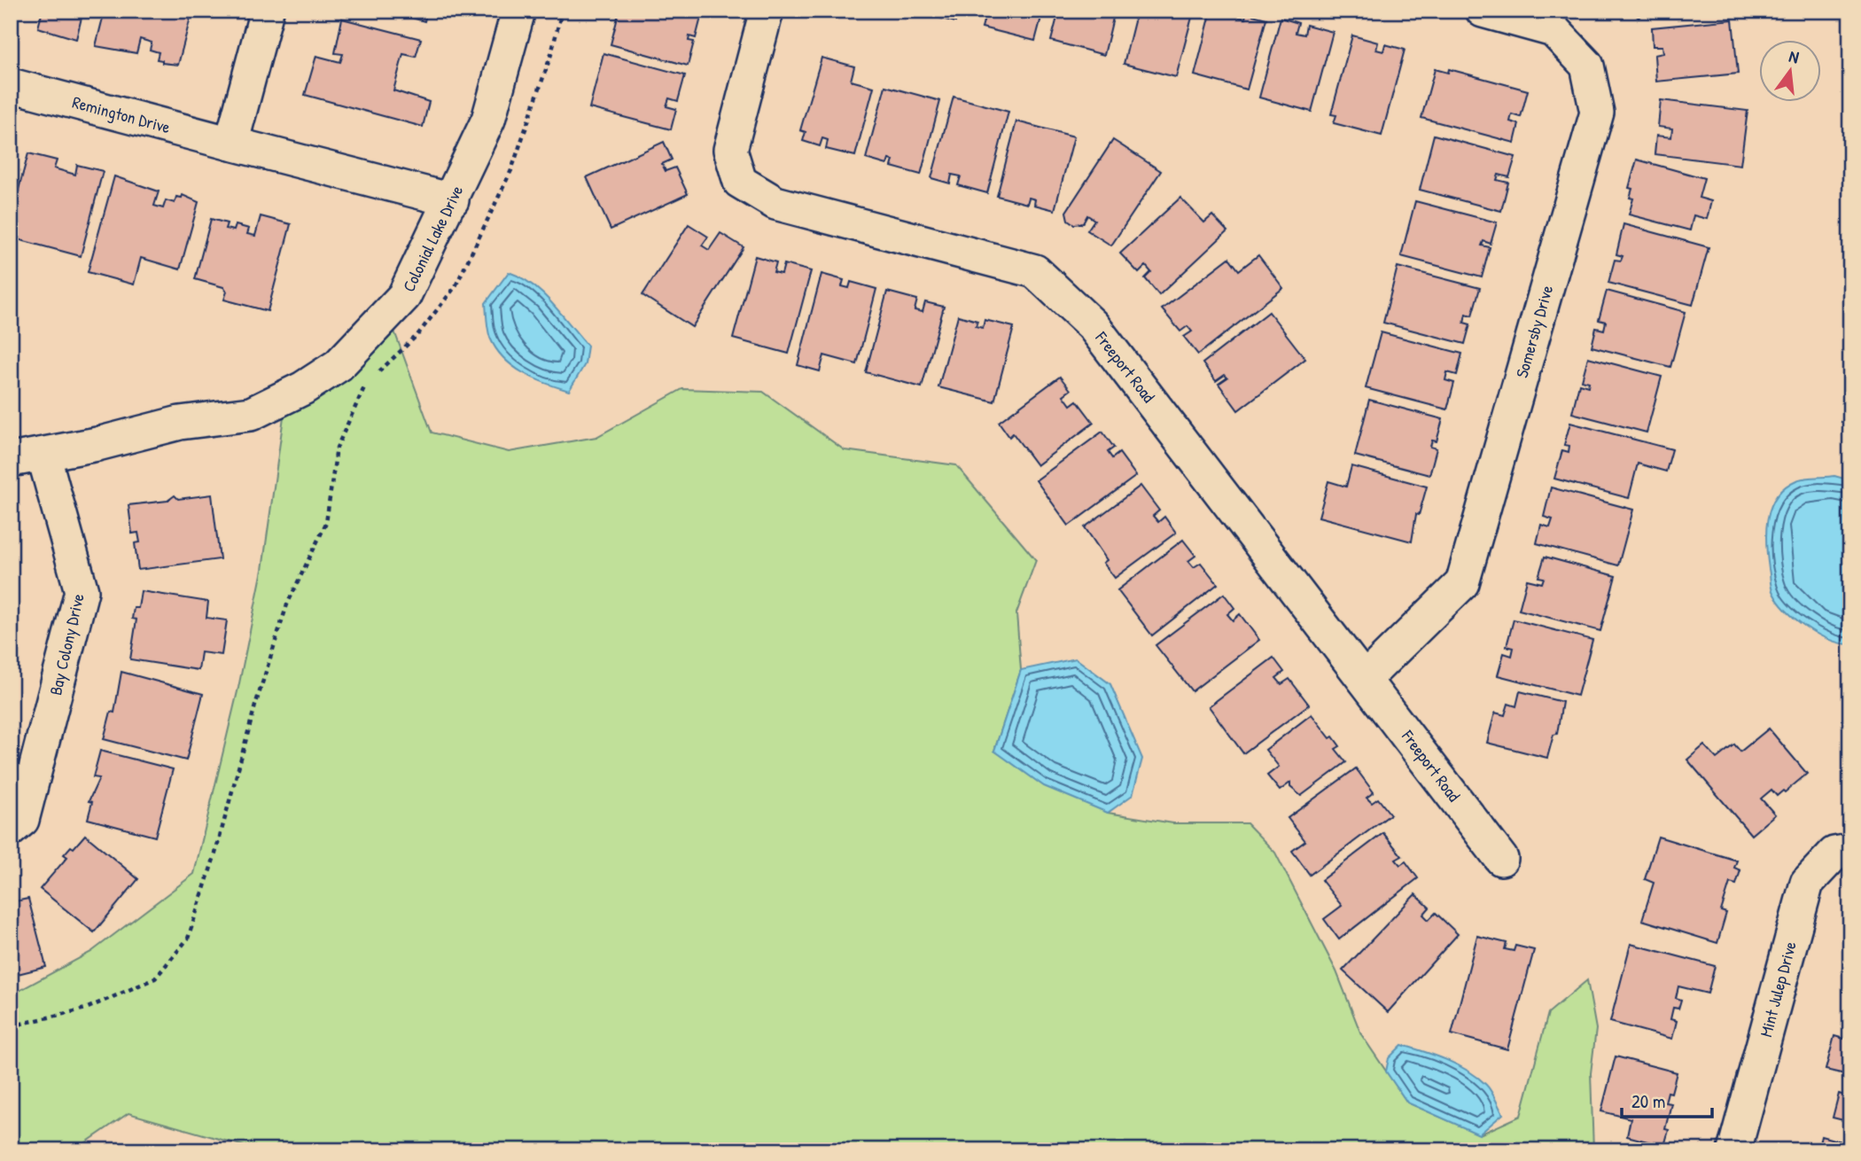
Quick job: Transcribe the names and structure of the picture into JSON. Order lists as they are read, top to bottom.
{
  "streets": {
    "street": [
      "Remington Drive",
      "Colonial Lake Drive",
      "Somersby Drive",
      "Freeport Road",
      "Bay Colony Drive",
      "Mint Julep Drive"
    ]
  },
  "crossings": [
    ["Remington Drive", "Colonial Lake Drive"],
    ["Colonial Lake Drive", "Bay Colony Drive"],
    ["Somersby Drive", "Freeport Road"]
  ],
  "scale_bar": "20 m",
  "north": "top"
}
